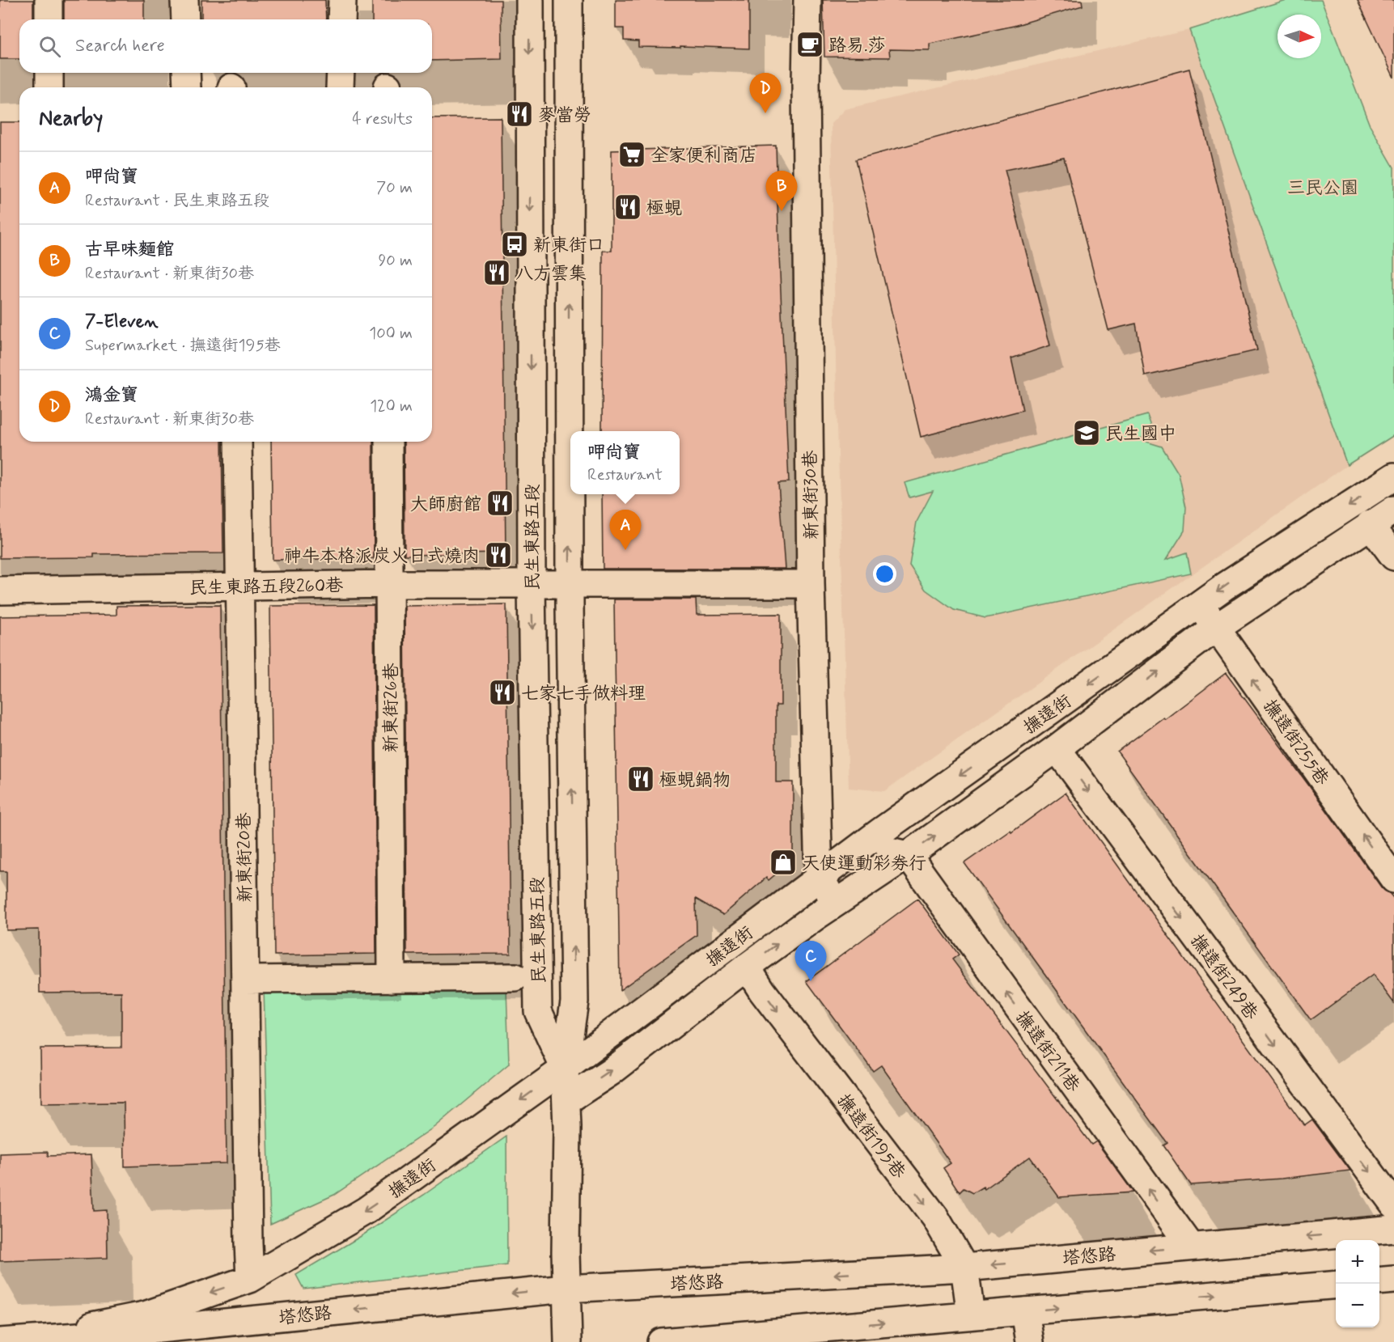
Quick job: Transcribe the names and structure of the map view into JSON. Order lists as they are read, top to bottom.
{
  "streets": {
    "street": [
      "新東街30巷",
      "民生東路五段",
      "民生東路五段260巷",
      "新東街26巷",
      "撫遠街",
      "撫遠街255巷",
      "新東街20巷",
      "撫遠街249巷",
      "撫遠街211巷",
      "撫遠街195巷",
      "塔悠路"
    ]
  },
  "crossings": [
    ["新東街30巷", "民生東路五段260巷"],
    ["新東街30巷", "撫遠街"],
    ["民生東路五段", "民生東路五段260巷"],
    ["民生東路五段", "撫遠街"],
    ["民生東路五段", "塔悠路"],
    ["民生東路五段260巷", "新東街26巷"],
    ["民生東路五段260巷", "新東街20巷"],
    ["撫遠街", "撫遠街255巷"],
    ["撫遠街", "新東街20巷"],
    ["撫遠街", "撫遠街249巷"],
    ["撫遠街", "撫遠街211巷"],
    ["撫遠街", "撫遠街195巷"],
    ["撫遠街", "塔悠路"],
    ["撫遠街211巷", "塔悠路"],
    ["撫遠街195巷", "塔悠路"]
  ],
  "one_way": [
    "撫遠街255巷",
    "撫遠街249巷",
    "撫遠街211巷",
    "撫遠街195巷"
  ],
  "parks": ["三民公園"],
  "places": {
    "cafe": ["路易.莎"],
    "restaurant": [
      "麥當勞",
      "極蜆",
      "八方雲集",
      "大師廚館",
      "神牛本格派炭火日式燒肉",
      "七家七手做料理",
      "極蜆鍋物"
    ],
    "supermarket": ["全家便利商店"],
    "bus stop": ["新東街口"],
    "school or university": ["民生國中"],
    "shop": ["天使運動彩券行"]
  },
  "north": "right",
  "page": {
    "search": "Search here",
    "pins": [
      "D",
      "B",
      "A",
      "C"
    ],
    "heading": ["Nearby", "4 results"],
    "list": [
      {
        "mark": "A",
        "name": "呷尚寶",
        "note": "Restaurant · 民生東路五段",
        "value": "70 m"
      },
      {
        "mark": "B",
        "name": "古早味麵館",
        "note": "Restaurant · 新東街30巷",
        "value": "90 m"
      },
      {
        "mark": "C",
        "name": "7-Eleven",
        "note": "Supermarket · 撫遠街195巷",
        "value": "100 m"
      },
      {
        "mark": "D",
        "name": "鴻金寶",
        "note": "Restaurant · 新東街30巷",
        "value": "120 m"
      }
    ],
    "popup": ["呷尚寶", "Restaurant"],
    "map_buttons": ["+", "−"]
  }
}
